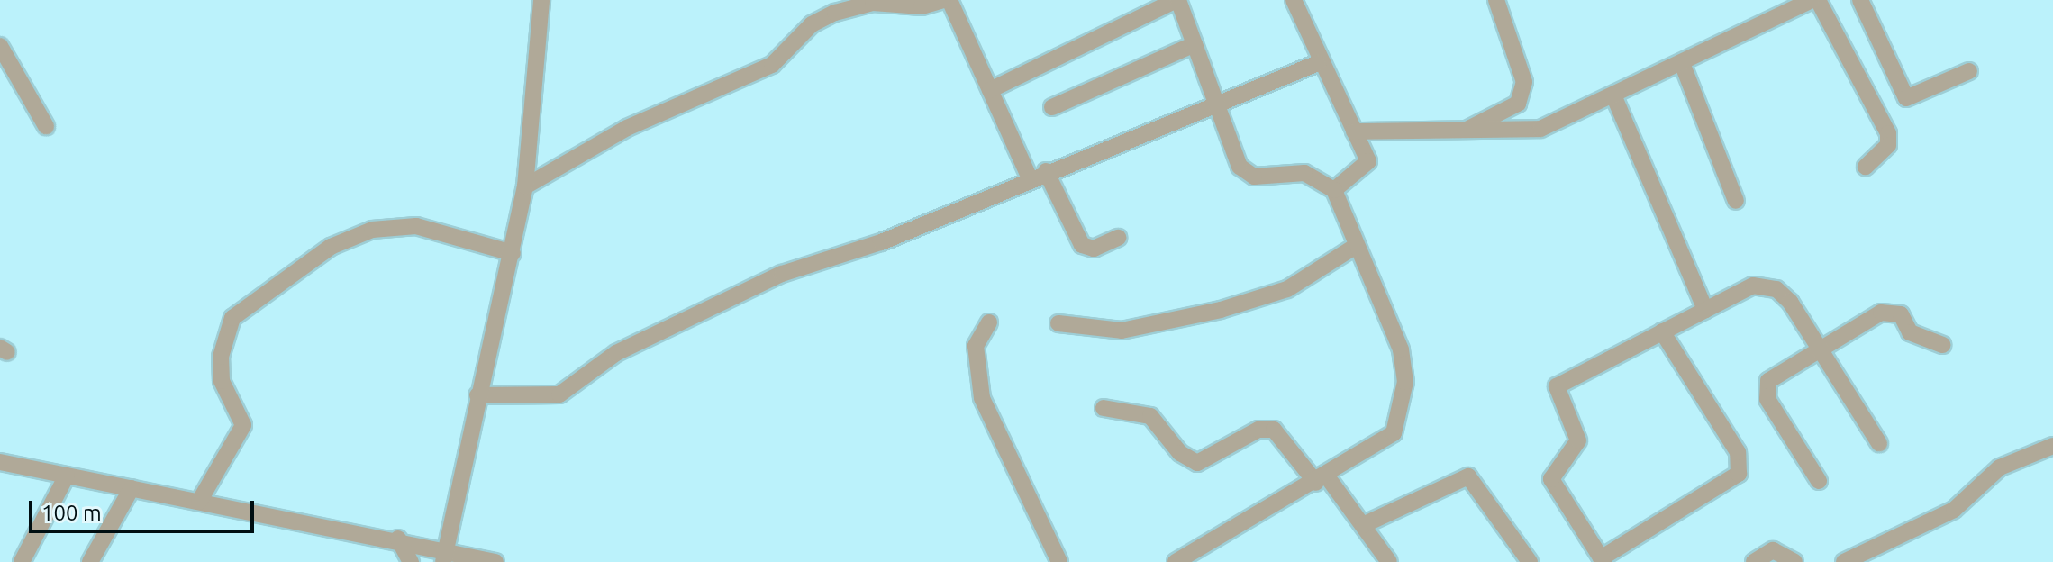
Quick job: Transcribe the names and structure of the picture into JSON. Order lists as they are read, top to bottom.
{
  "scale_bar": "100 m"
}
